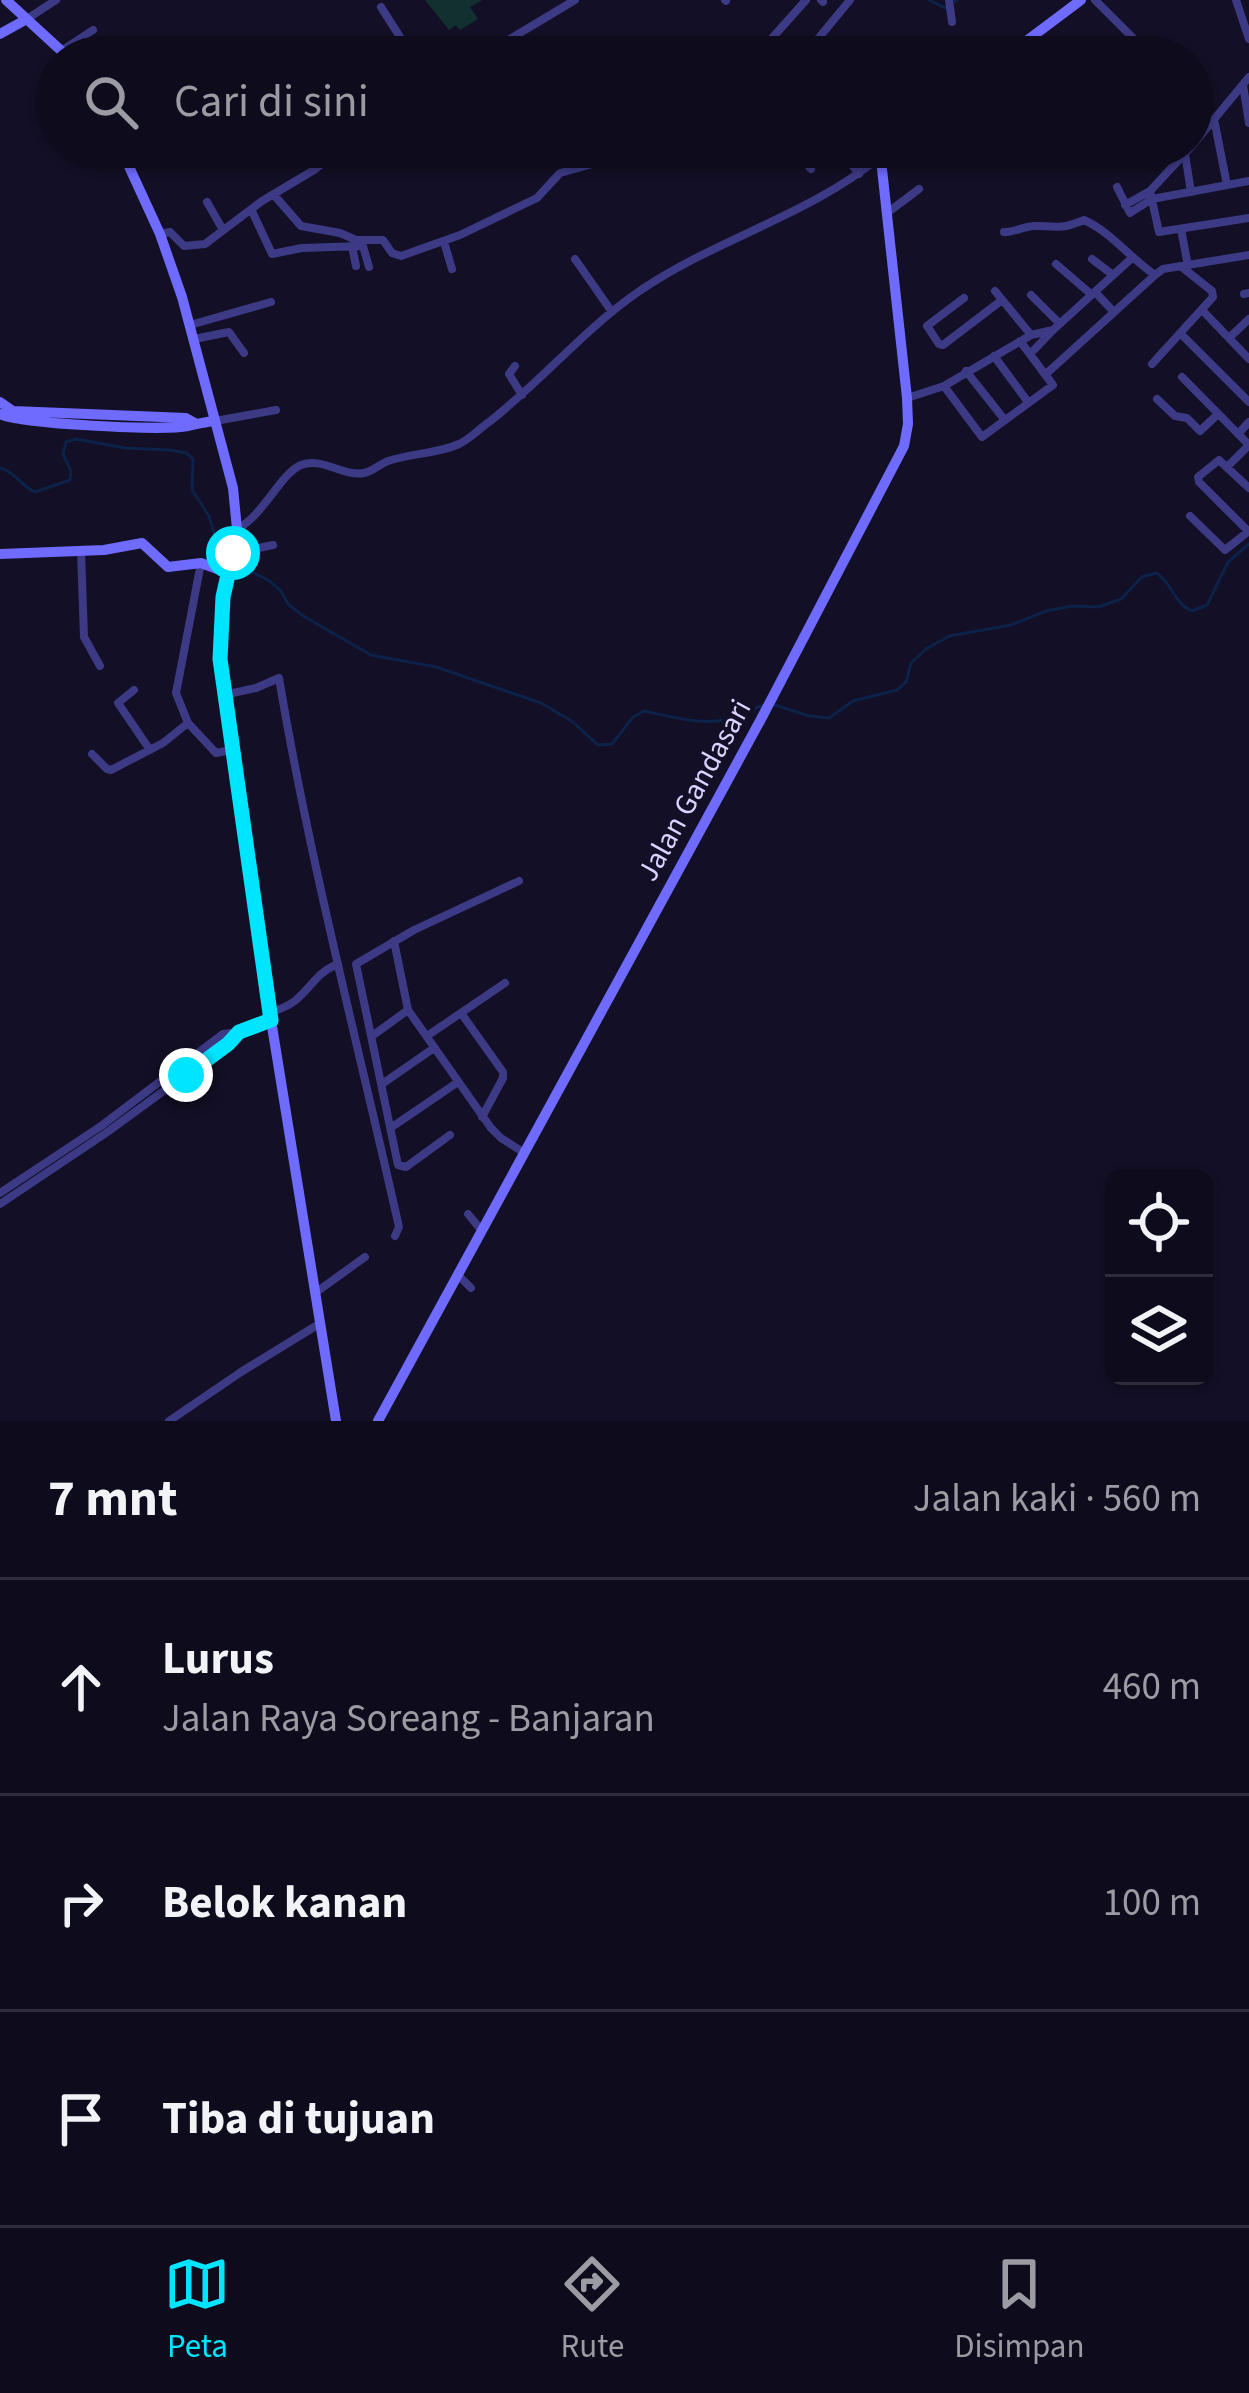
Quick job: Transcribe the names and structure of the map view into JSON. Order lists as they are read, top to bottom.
{
  "streets": {
    "street": ["Jalan Gandasari"]
  },
  "page": {
    "search": "Cari di sini",
    "heading": ["7 mnt", "Jalan kaki · 560 m"],
    "list": [
      ["Lurus", "Jalan Raya Soreang - Banjaran", "460 m"],
      ["Belok kanan", "100 m"],
      "Tiba di tujuan"
    ],
    "nav": ["Peta", "Rute", "Disimpan"]
  }
}
